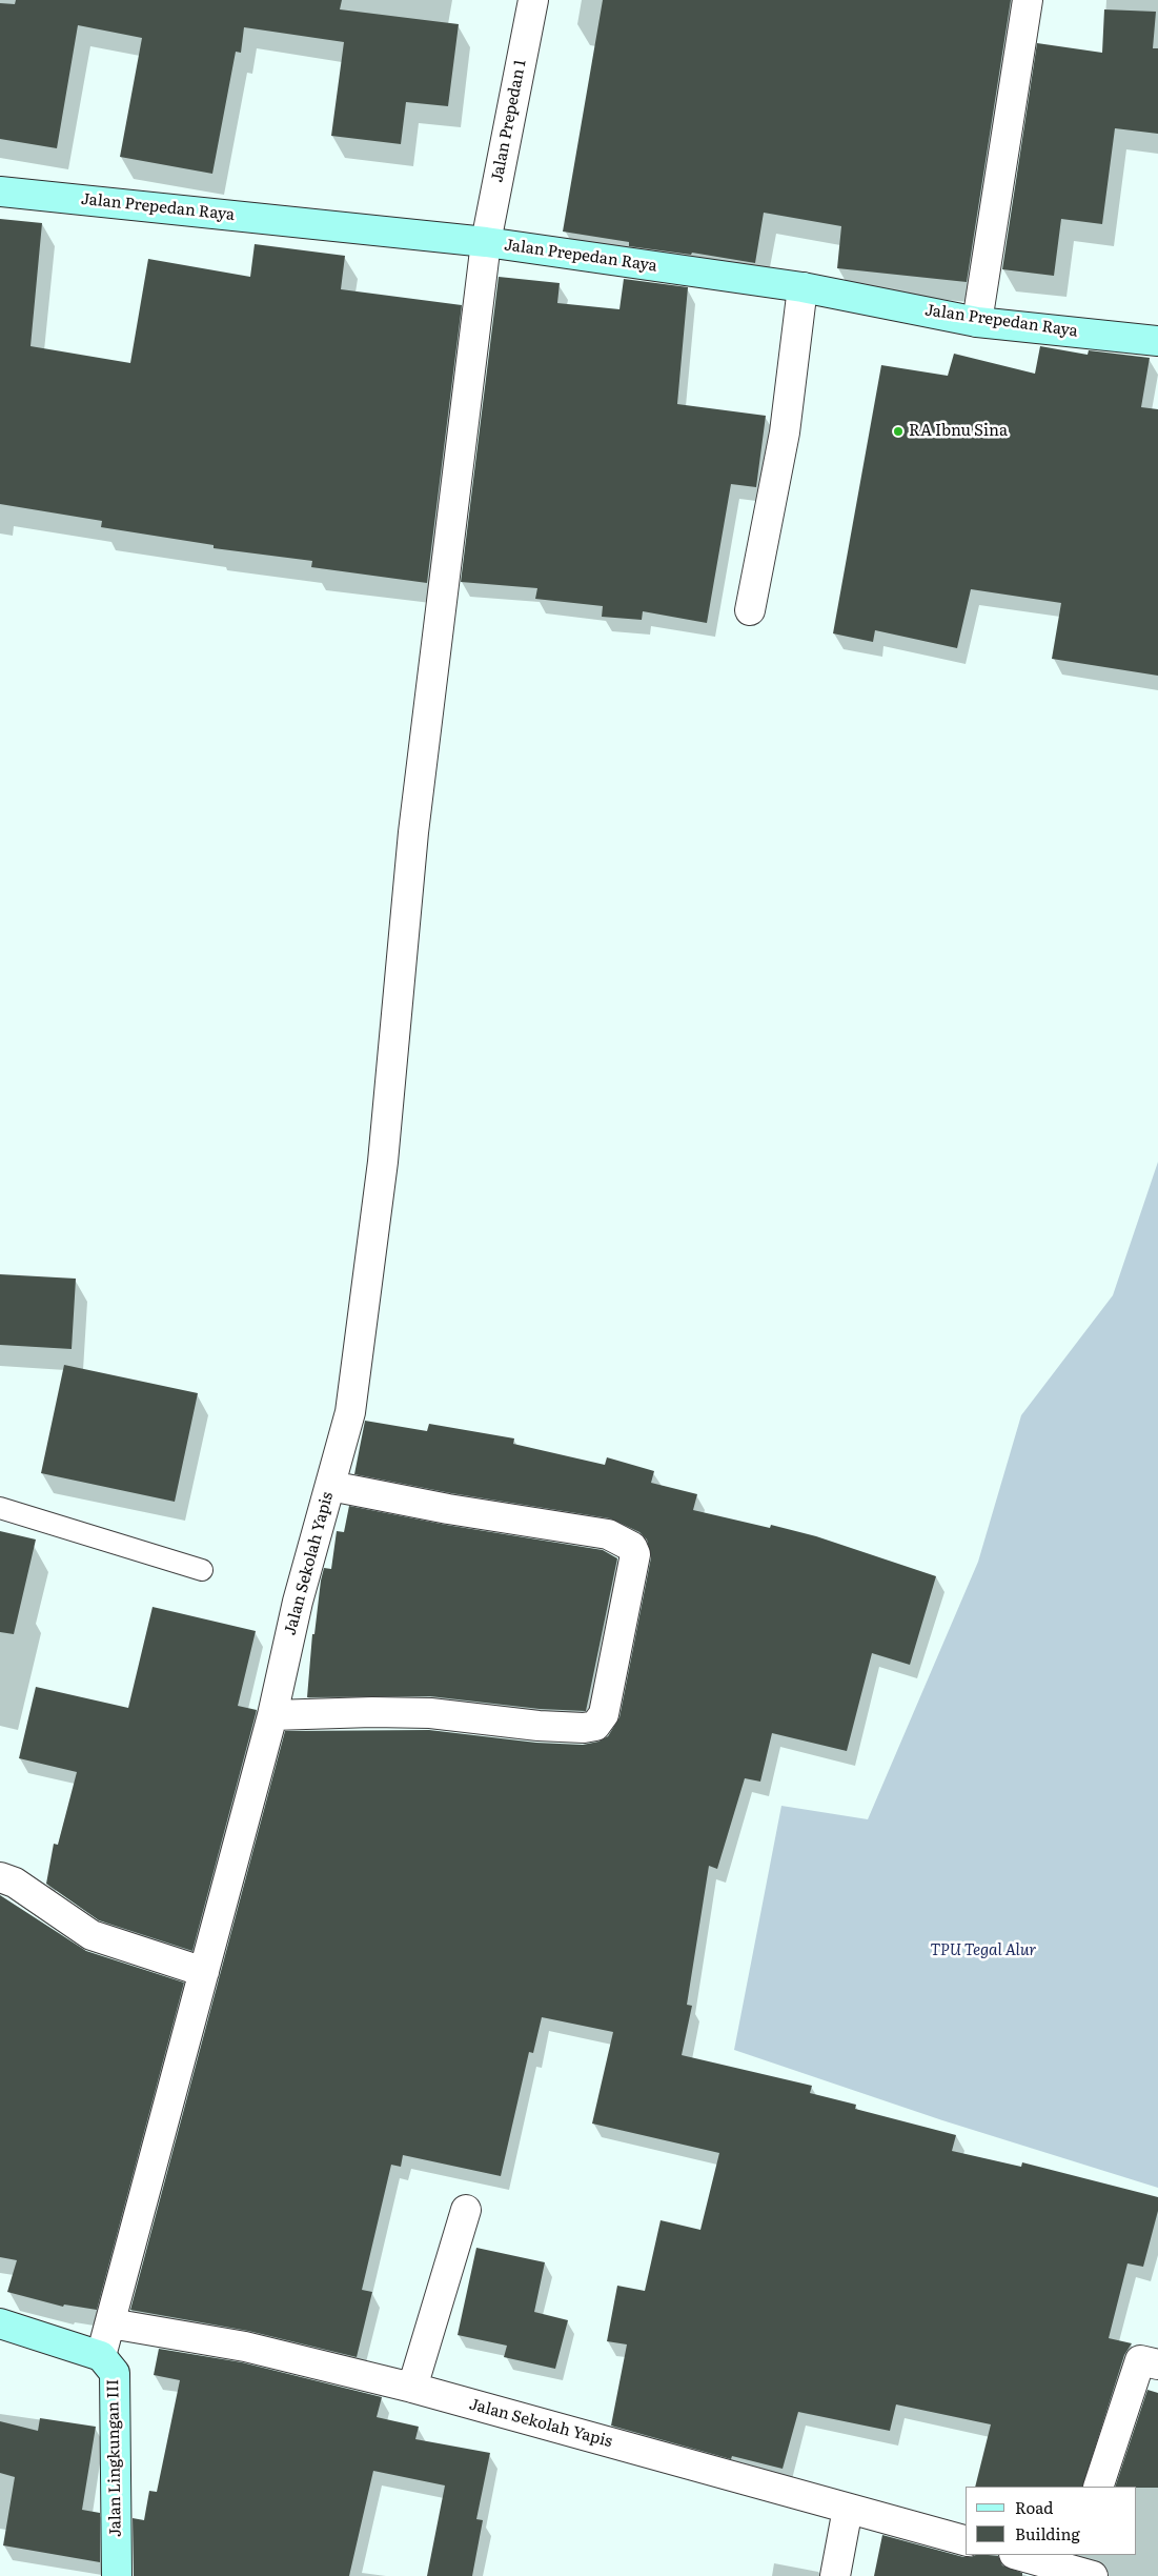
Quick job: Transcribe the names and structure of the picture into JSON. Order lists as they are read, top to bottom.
{
  "streets": {
    "street": [
      "Jalan Prepedan 1",
      "Jalan Prepedan Raya",
      "Jalan Sekolah Yapis",
      "Jalan Lingkungan III"
    ]
  },
  "crossings": [
    ["Jalan Prepedan 1", "Jalan Prepedan Raya"],
    ["Jalan Prepedan 1", "Jalan Sekolah Yapis"],
    ["Jalan Sekolah Yapis", "Jalan Lingkungan III"]
  ],
  "parks": ["TPU Tegal Alur"],
  "places": ["RA Ibnu Sina"],
  "legend": ["Road", "Building"]
}
